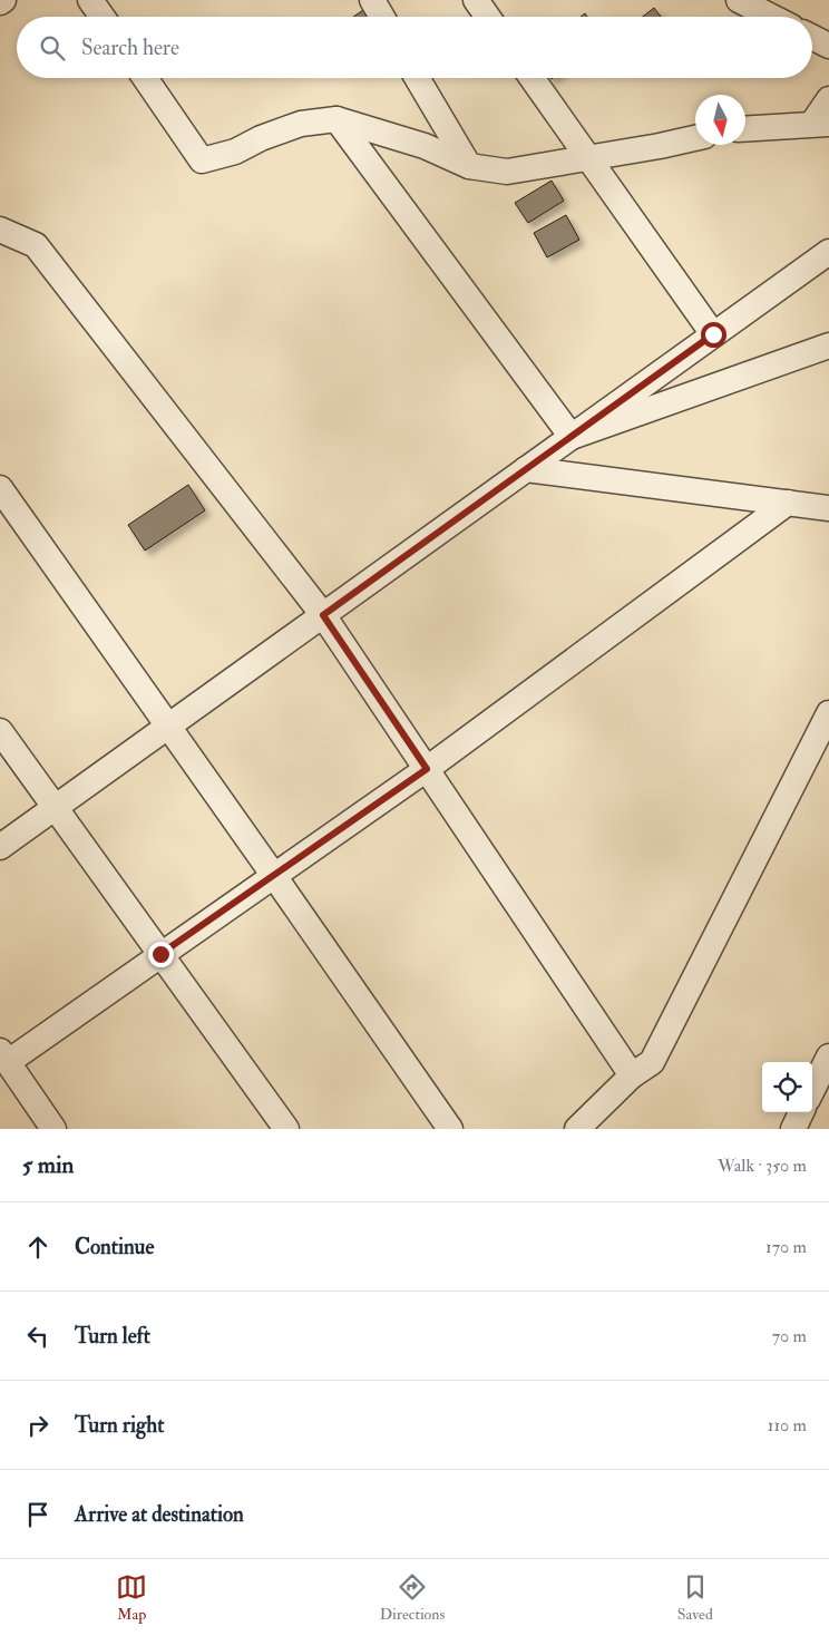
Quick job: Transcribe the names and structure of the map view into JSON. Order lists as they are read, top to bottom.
{
  "north": "bottom",
  "page": {
    "search": "Search here",
    "heading": ["5 min", "Walk · 350 m"],
    "list": [
      ["Continue", "170 m"],
      ["Turn left", "70 m"],
      ["Turn right", "110 m"],
      "Arrive at destination"
    ],
    "nav": ["Map", "Directions", "Saved"]
  }
}
